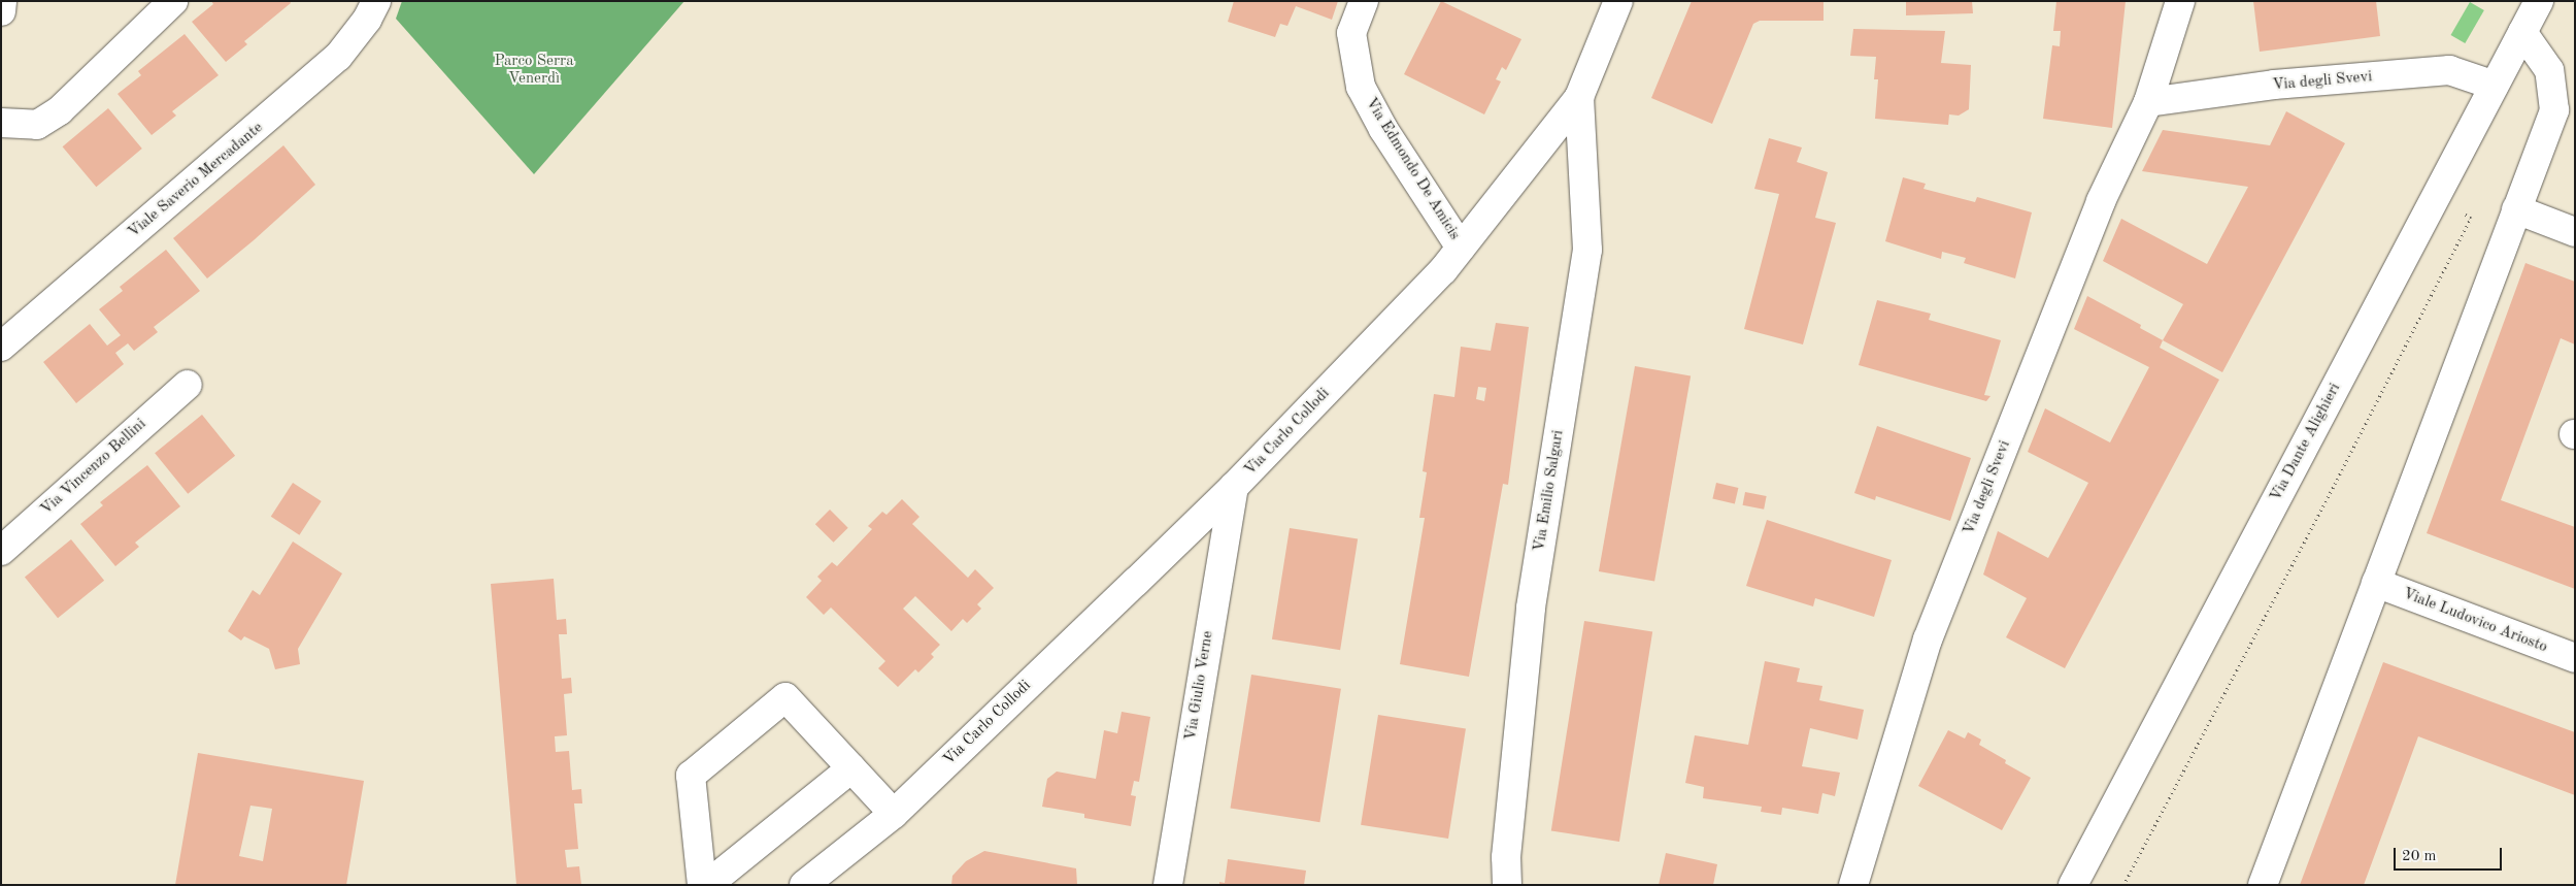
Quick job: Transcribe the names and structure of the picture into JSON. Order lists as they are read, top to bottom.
{
  "streets": {
    "street": [
      "Via degli Svevi",
      "Via Edmondo De Amicis",
      "Viale Saverio Mercadante",
      "Via Carlo Collodi",
      "Via Dante Alighieri",
      "Via Vincenzo Bellini",
      "Via Emilio Salgari",
      "Viale Ludovico Ariosto",
      "Via Giulio Verne"
    ]
  },
  "crossings": [
    ["Via degli Svevi", "Via Dante Alighieri"],
    ["Via Edmondo De Amicis", "Via Carlo Collodi"],
    ["Via Carlo Collodi", "Via Emilio Salgari"],
    ["Via Carlo Collodi", "Via Giulio Verne"]
  ],
  "parks": ["Parco Serra Venerdì"],
  "scale_bar": "20 m"
}
